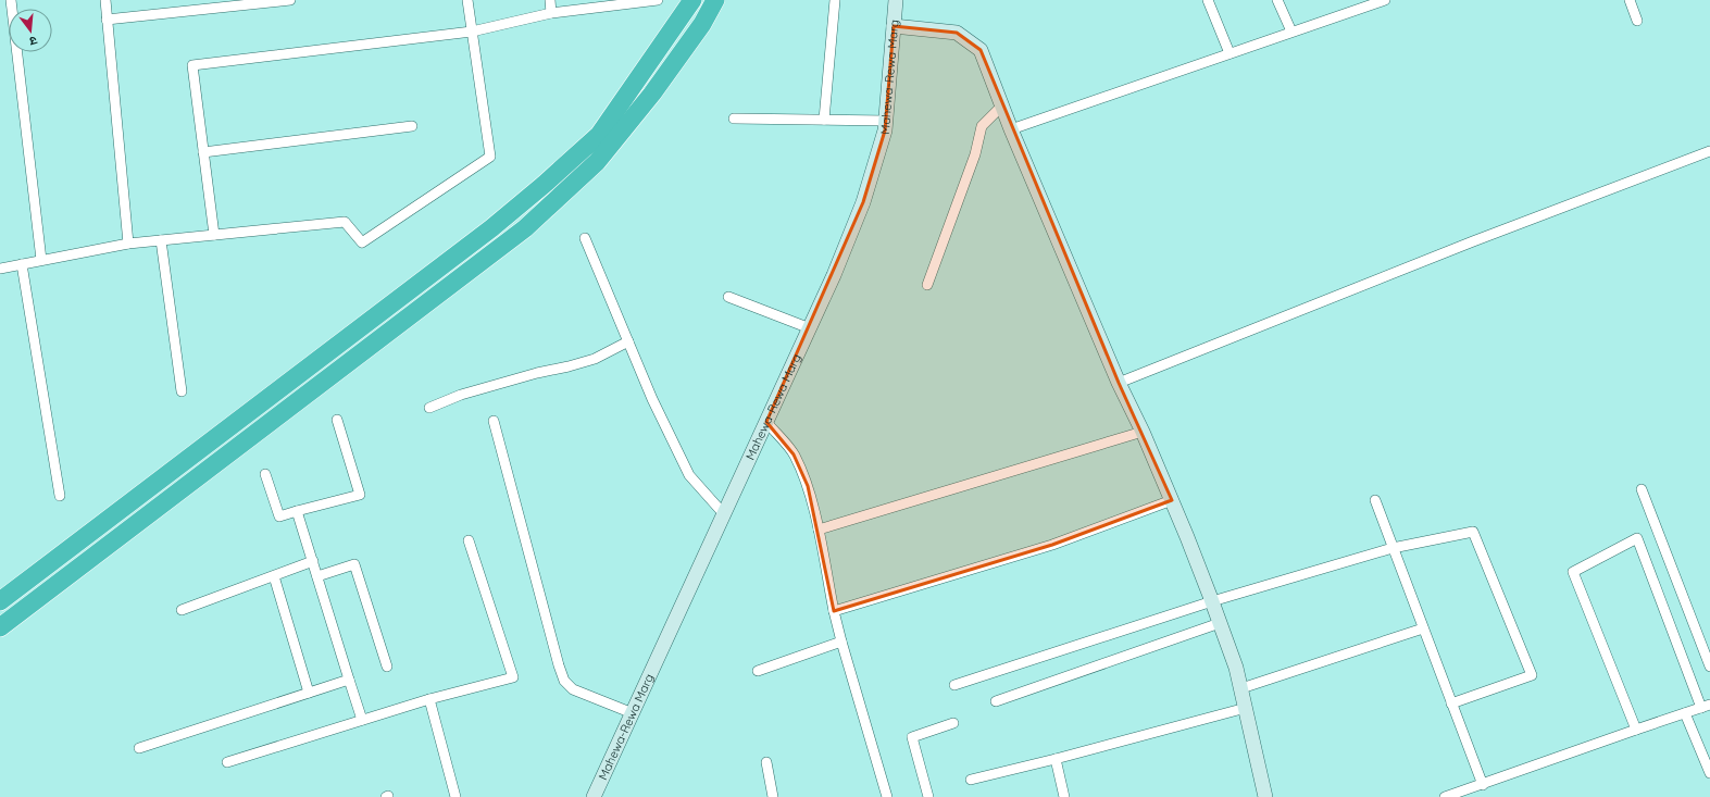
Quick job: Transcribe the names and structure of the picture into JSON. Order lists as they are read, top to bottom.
{
  "streets": {
    "street": ["Mahewa-Rewa Marg"]
  },
  "north": "bottom"
}
